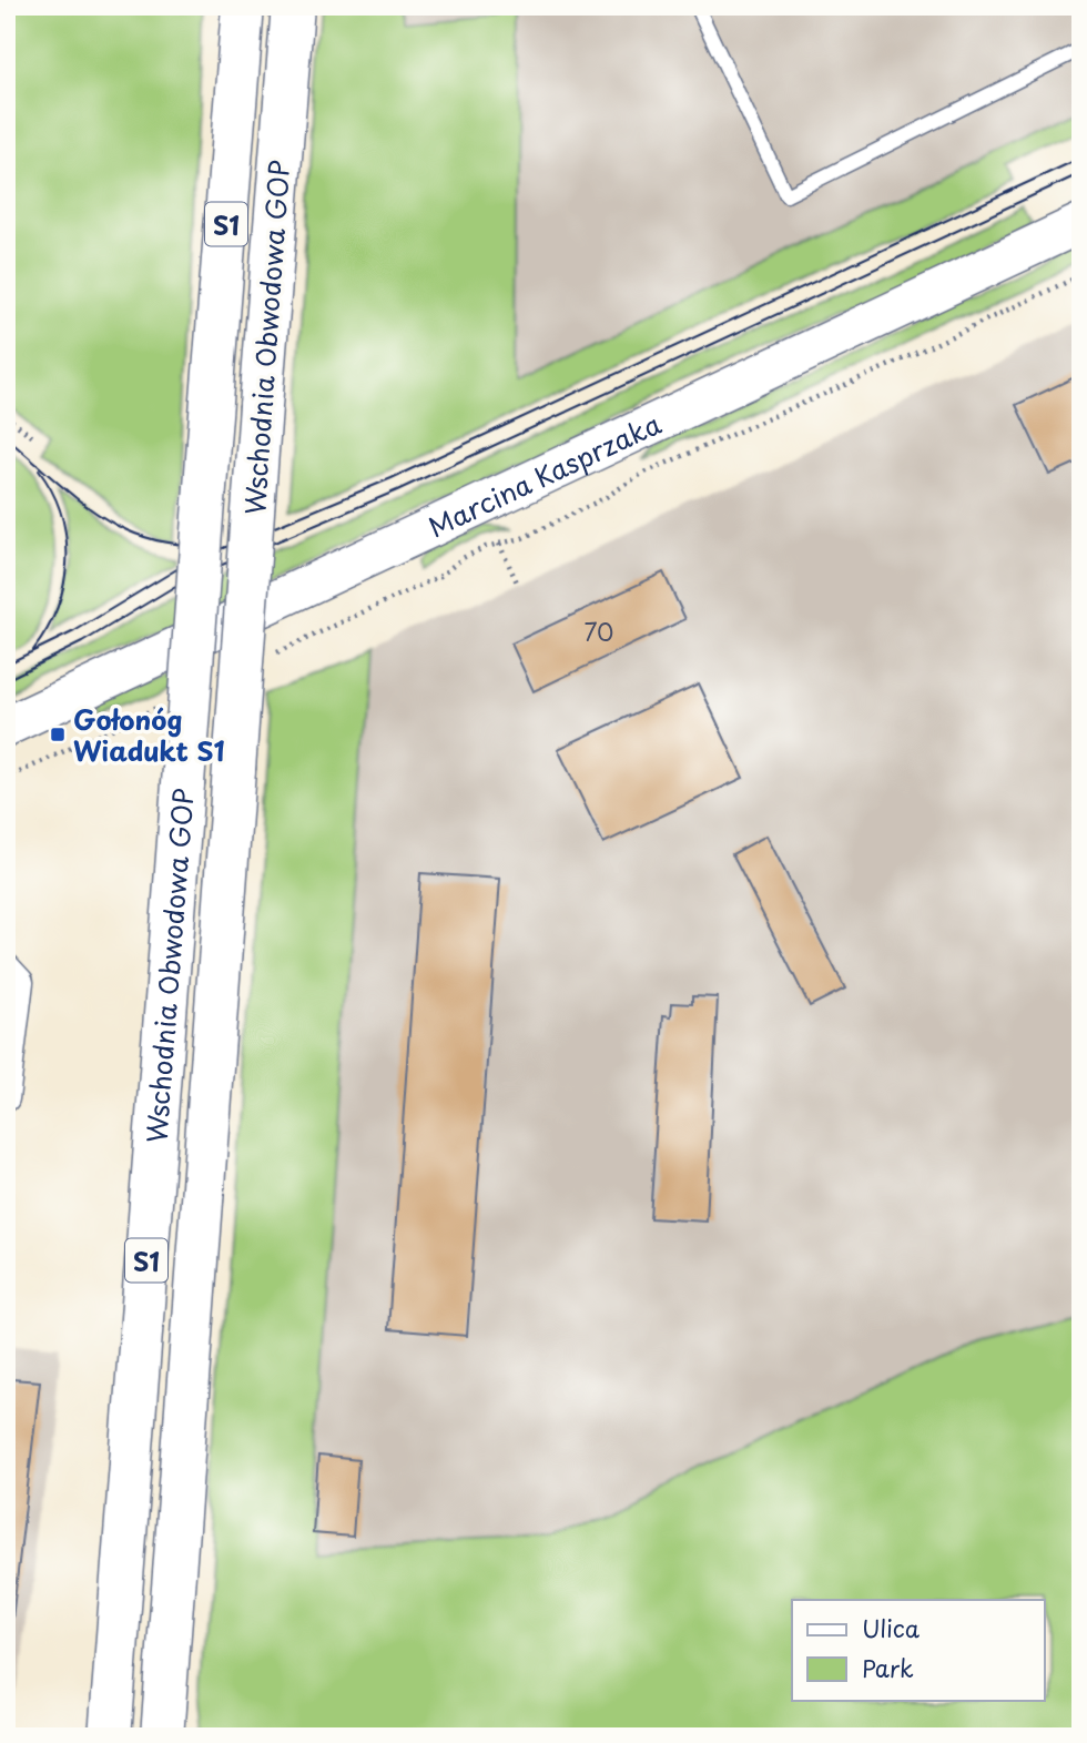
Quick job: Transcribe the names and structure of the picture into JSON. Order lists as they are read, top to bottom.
{
  "streets": {
    "highway": ["S1", "Wschodnia Obwodowa GOP"],
    "street": ["Marcina Kasprzaka"]
  },
  "places": {
    "transit": ["Gołonóg Wiadukt S1"]
  },
  "house_numbers": ["70"],
  "legend": ["Ulica", "Park"]
}
